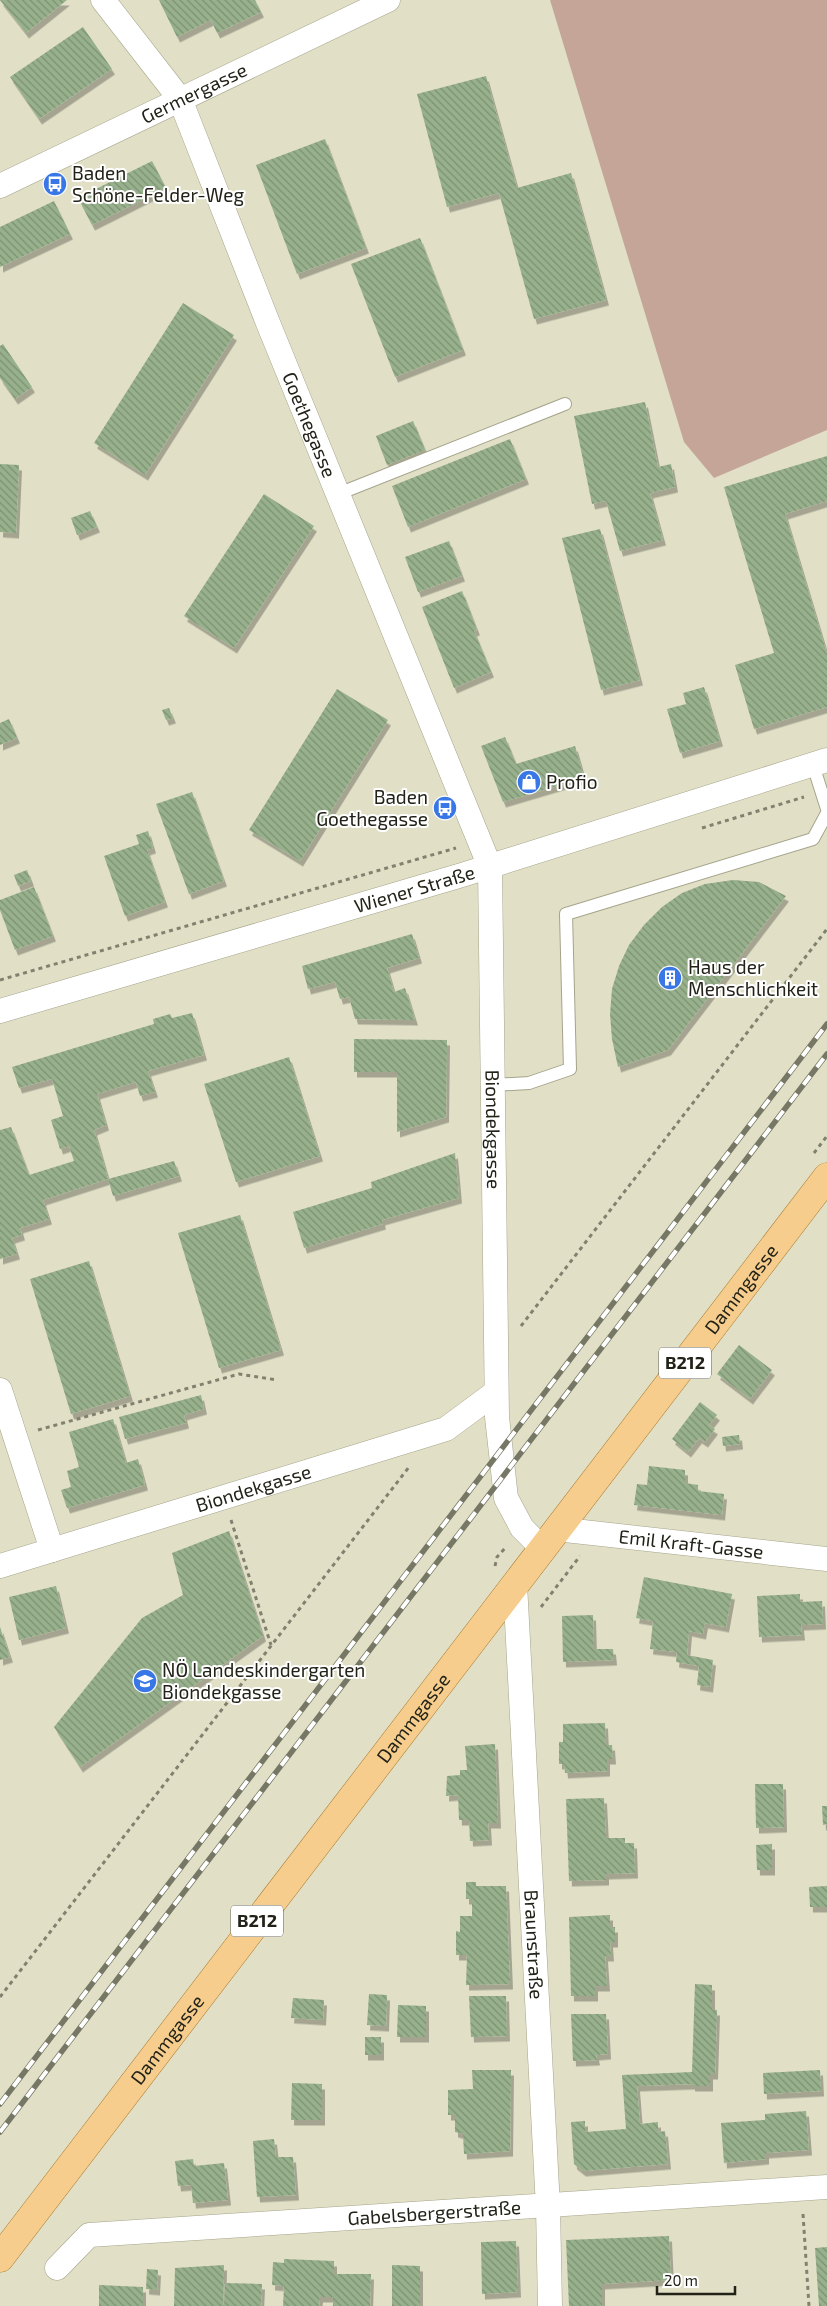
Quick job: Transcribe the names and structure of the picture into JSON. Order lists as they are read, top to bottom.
{
  "streets": {
    "main road": ["Dammgasse", "B212"],
    "street": [
      "Germergasse",
      "Goethegasse",
      "Wiener Straße",
      "Biondekgasse",
      "Emil Kraft-Gasse",
      "Braunstraße",
      "Gabelsbergerstraße"
    ]
  },
  "crossings": [
    ["Germergasse", "Goethegasse"],
    ["Goethegasse", "Wiener Straße"],
    ["Goethegasse", "Biondekgasse"],
    ["Wiener Straße", "Biondekgasse"],
    ["Biondekgasse", "Dammgasse"],
    ["Biondekgasse", "Emil Kraft-Gasse"],
    ["Dammgasse", "Emil Kraft-Gasse"],
    ["Dammgasse", "Braunstraße"],
    ["Braunstraße", "Gabelsbergerstraße"]
  ],
  "places": {
    "bus stop": ["Baden Schöne-Felder-Weg", "Baden Goethegasse"],
    "shop": ["Profio"],
    "building": ["Haus der Menschlichkeit"],
    "school or university": ["NÖ Landeskindergarten Biondekgasse"]
  },
  "scale_bar": "20 m"
}
